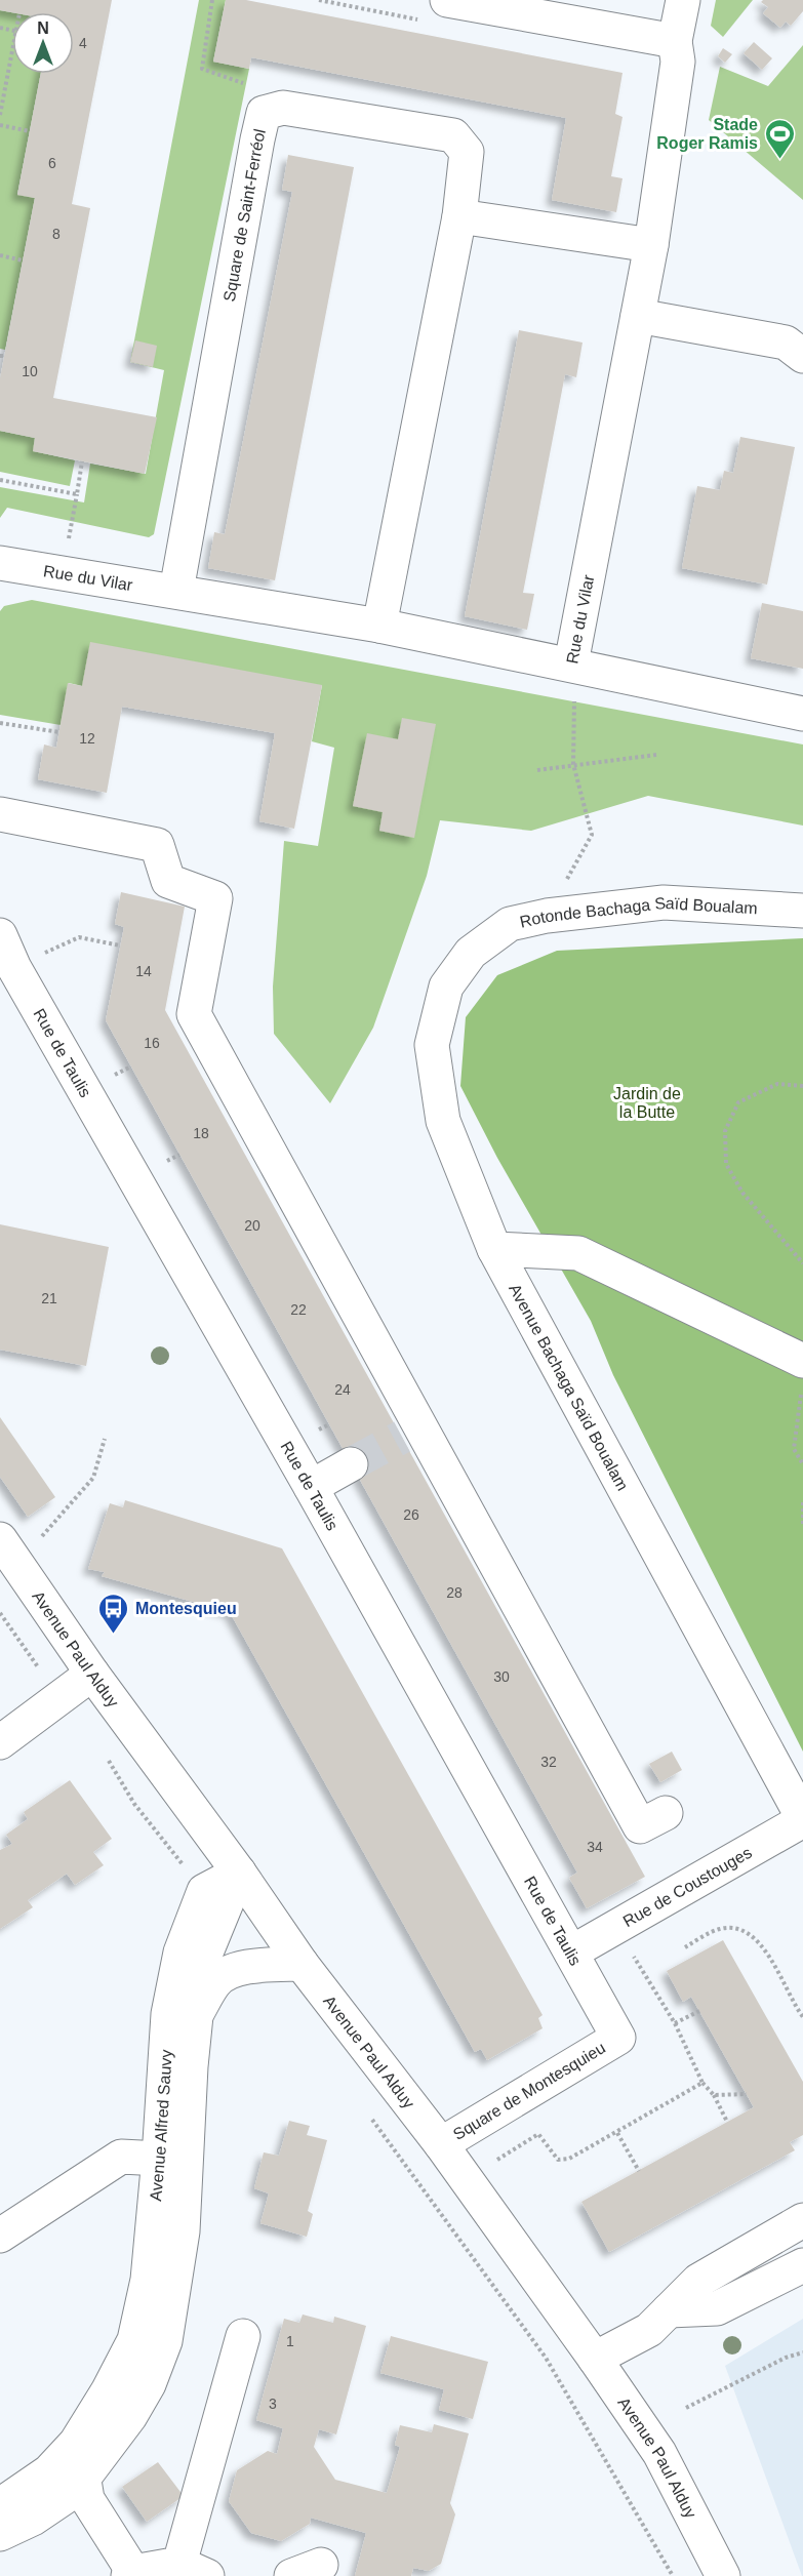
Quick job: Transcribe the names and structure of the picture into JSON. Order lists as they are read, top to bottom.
{
  "streets": {
    "street": [
      "Square de Saint-Ferréol",
      "Rue du Vilar",
      "Rotonde Bachaga Saïd Boualam",
      "Rue de Taulis",
      "Avenue Bachaga Saïd Boualam",
      "Avenue Paul Alduy",
      "Rue de Coustouges",
      "Square de Montesquieu",
      "Avenue Alfred Sauvy"
    ]
  },
  "crossings": [
    ["Square de Saint-Ferréol", "Rue du Vilar"],
    ["Rotonde Bachaga Saïd Boualam", "Avenue Bachaga Saïd Boualam"],
    ["Rue de Taulis", "Rue de Coustouges"],
    ["Rue de Taulis", "Square de Montesquieu"],
    ["Avenue Bachaga Saïd Boualam", "Rue de Coustouges"],
    ["Avenue Paul Alduy", "Square de Montesquieu"],
    ["Avenue Paul Alduy", "Avenue Alfred Sauvy"]
  ],
  "parks": ["Jardin de la Butte"],
  "places": {
    "sports": ["Stade Roger Ramis"],
    "bus stop": ["Montesquieu"]
  },
  "house_numbers": [
    "4",
    "6",
    "8",
    "10",
    "12",
    "14",
    "16",
    "18",
    "20",
    "21",
    "22",
    "24",
    "26",
    "28",
    "30",
    "32",
    "34",
    "1",
    "3"
  ],
  "north": "top"
}
